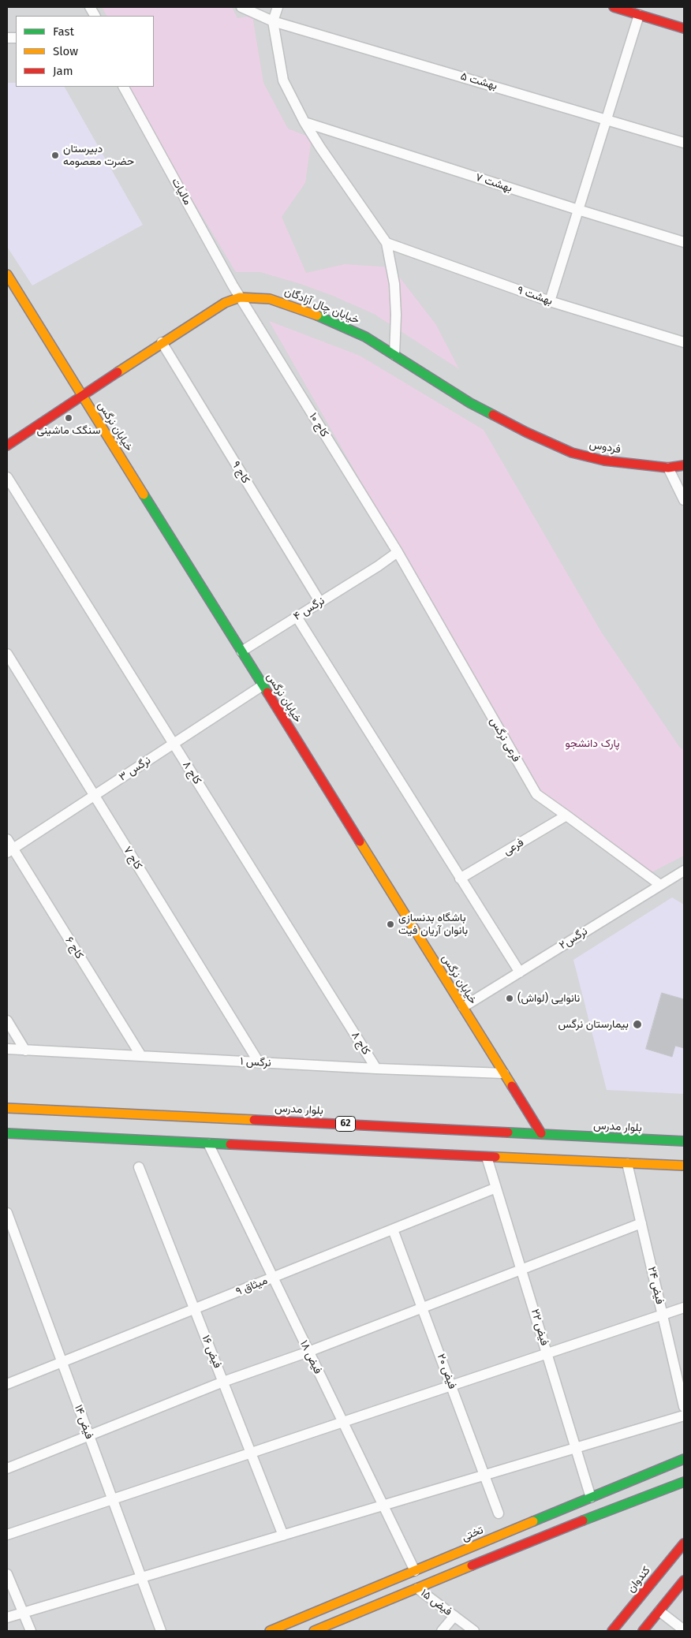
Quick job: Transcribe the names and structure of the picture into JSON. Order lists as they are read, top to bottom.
{
  "streets": {
    "main road": [
      "خیابان چال آزادگان",
      "خیابان نرگس",
      "فردوس",
      "بلوار مدرس",
      "62",
      "تختی",
      "کندوان"
    ],
    "street": [
      "بهشت ۵",
      "بهشت ۷",
      "مالیات",
      "بهشت ۹",
      "کاج ۱۰",
      "کاج ۹",
      "نرگس ۴",
      "فرعی نرگس",
      "نرگس ۳",
      "کاج ۸",
      "فرعی",
      "کاج ۷",
      "نرگس۲",
      "کاج ۶",
      "نرگس ۱",
      "فیض ۲۴",
      "میثاق ۹",
      "فیض ۲۲",
      "فیض ۱۶",
      "فیض ۱۸",
      "فیض ۲۰",
      "فیض ۱۴",
      "فیض ۱۵"
    ]
  },
  "crossings": [
    ["مالیات", "خیابان چال آزادگان"],
    ["مالیات", "کاج ۱۰"],
    ["خیابان چال آزادگان", "کاج ۱۰"],
    ["خیابان چال آزادگان", "خیابان نرگس"],
    ["خیابان چال آزادگان", "فردوس"],
    ["خیابان چال آزادگان", "کاج ۹"],
    ["کاج ۱۰", "نرگس ۴"],
    ["کاج ۱۰", "فرعی نرگس"],
    ["خیابان نرگس", "نرگس ۴"],
    ["خیابان نرگس", "نرگس ۳"],
    ["خیابان نرگس", "نرگس۲"],
    ["خیابان نرگس", "نرگس ۱"],
    ["خیابان نرگس", "بلوار مدرس"],
    ["کاج ۹", "نرگس ۴"],
    ["نرگس ۴", "فرعی نرگس"],
    ["فرعی نرگس", "فرعی"],
    ["فرعی نرگس", "نرگس۲"],
    ["نرگس ۳", "کاج ۸"],
    ["نرگس ۳", "کاج ۷"],
    ["نرگس ۳", "کاج ۶"],
    ["کاج ۸", "نرگس ۱"],
    ["کاج ۷", "نرگس ۱"],
    ["کاج ۶", "نرگس ۱"],
    ["میثاق ۹", "فیض ۲۲"],
    ["میثاق ۹", "فیض ۱۶"],
    ["میثاق ۹", "فیض ۱۸"],
    ["میثاق ۹", "فیض ۲۰"],
    ["میثاق ۹", "فیض ۱۴"],
    ["فیض ۲۲", "تختی"],
    ["فیض ۱۸", "تختی"]
  ],
  "parks": ["پارک دانشجو"],
  "places": [
    "دبیرستان حضرت معصومه",
    "سنگک ماشینی",
    "باشگاه بدنسازی بانوان آریان فیت",
    "نانوایی (لواش)",
    "بیمارستان نرگس"
  ],
  "legend": ["Fast", "Slow", "Jam"]
}
